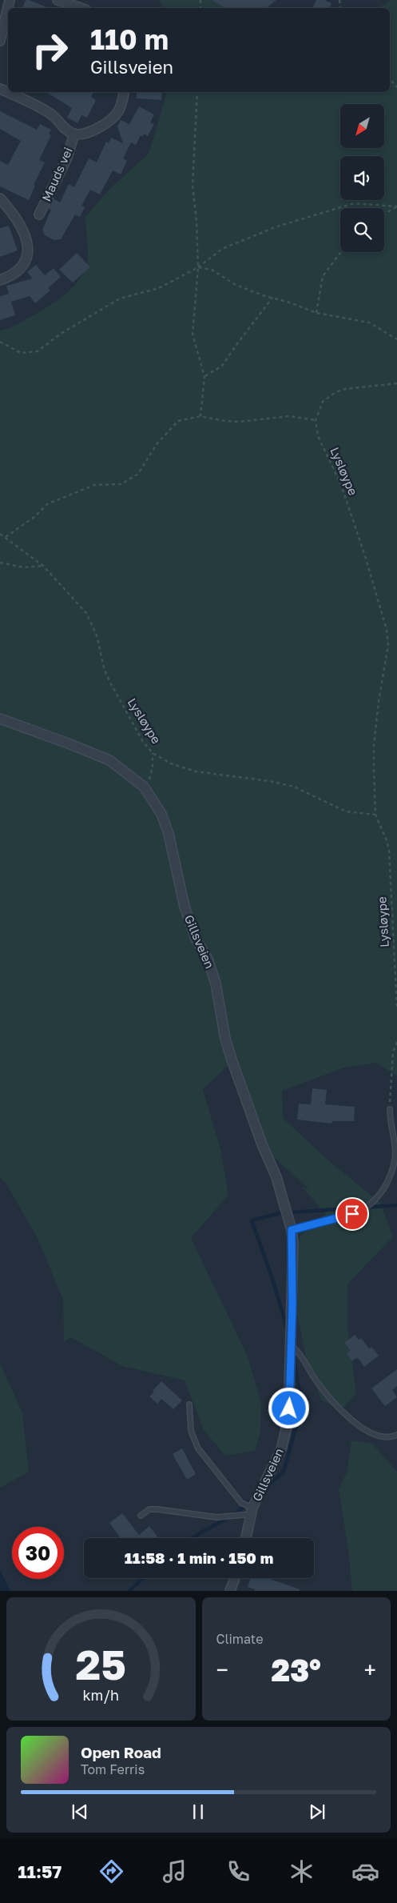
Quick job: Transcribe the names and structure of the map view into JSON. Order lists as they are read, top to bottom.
{
  "streets": {
    "street": ["Mauds vei", "Gillsveien"],
    "path": ["Lysløype"]
  },
  "north": "bottom left",
  "page": {
    "turn": ["110 m", "Gillsveien"],
    "limit": "30",
    "trip": "11:58 · 1 min · 150 m",
    "tile": "Climate",
    "heat": ["−", "23°", "+"],
    "song": ["Open Road", "Tom Ferris"],
    "tabs": "11:57",
    "gauge": ["25", "km/h"]
  }
}
